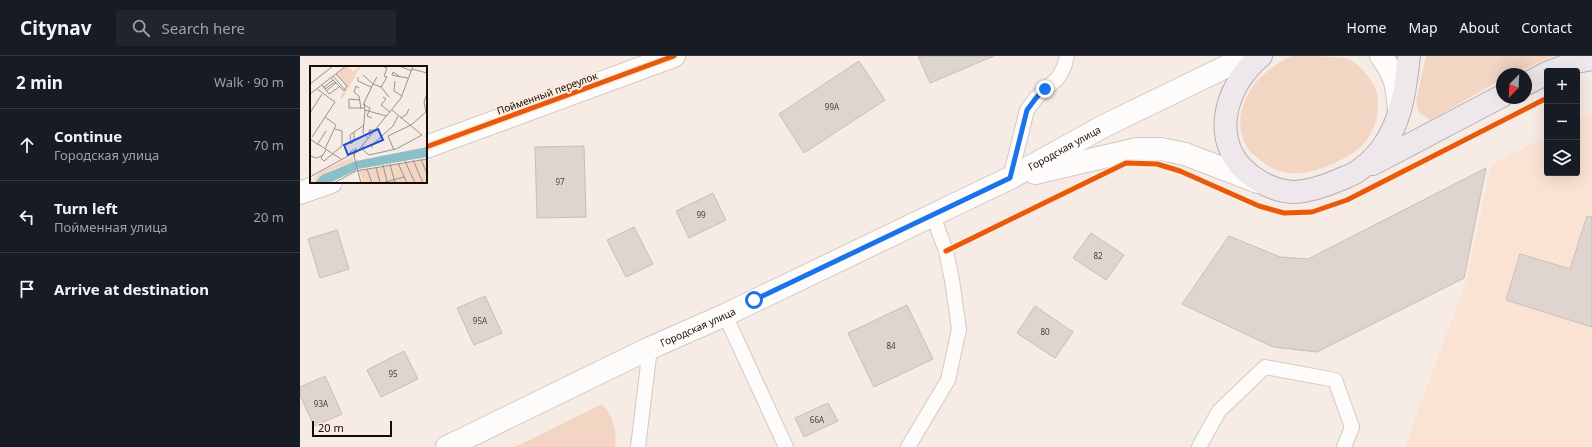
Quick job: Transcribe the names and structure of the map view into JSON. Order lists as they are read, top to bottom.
{
  "streets": {
    "main road": ["Пойменный переулок", "Городская улица"]
  },
  "house_numbers": [
    "99А",
    "97",
    "99",
    "82",
    "95А",
    "80",
    "84",
    "95",
    "93А",
    "66А"
  ],
  "scale_bar": "20 m",
  "north": "bottom left",
  "page": {
    "header": "Citynav",
    "search": "Search here",
    "nav": [
      "Home",
      "Map",
      "About",
      "Contact"
    ],
    "heading": ["2 min", "Walk · 90 m"],
    "map_buttons": ["+", "−"],
    "list": [
      ["Continue", "Городская улица", "70 m"],
      ["Turn left", "Пойменная улица", "20 m"],
      "Arrive at destination"
    ],
    "scale": "20 m"
  }
}
